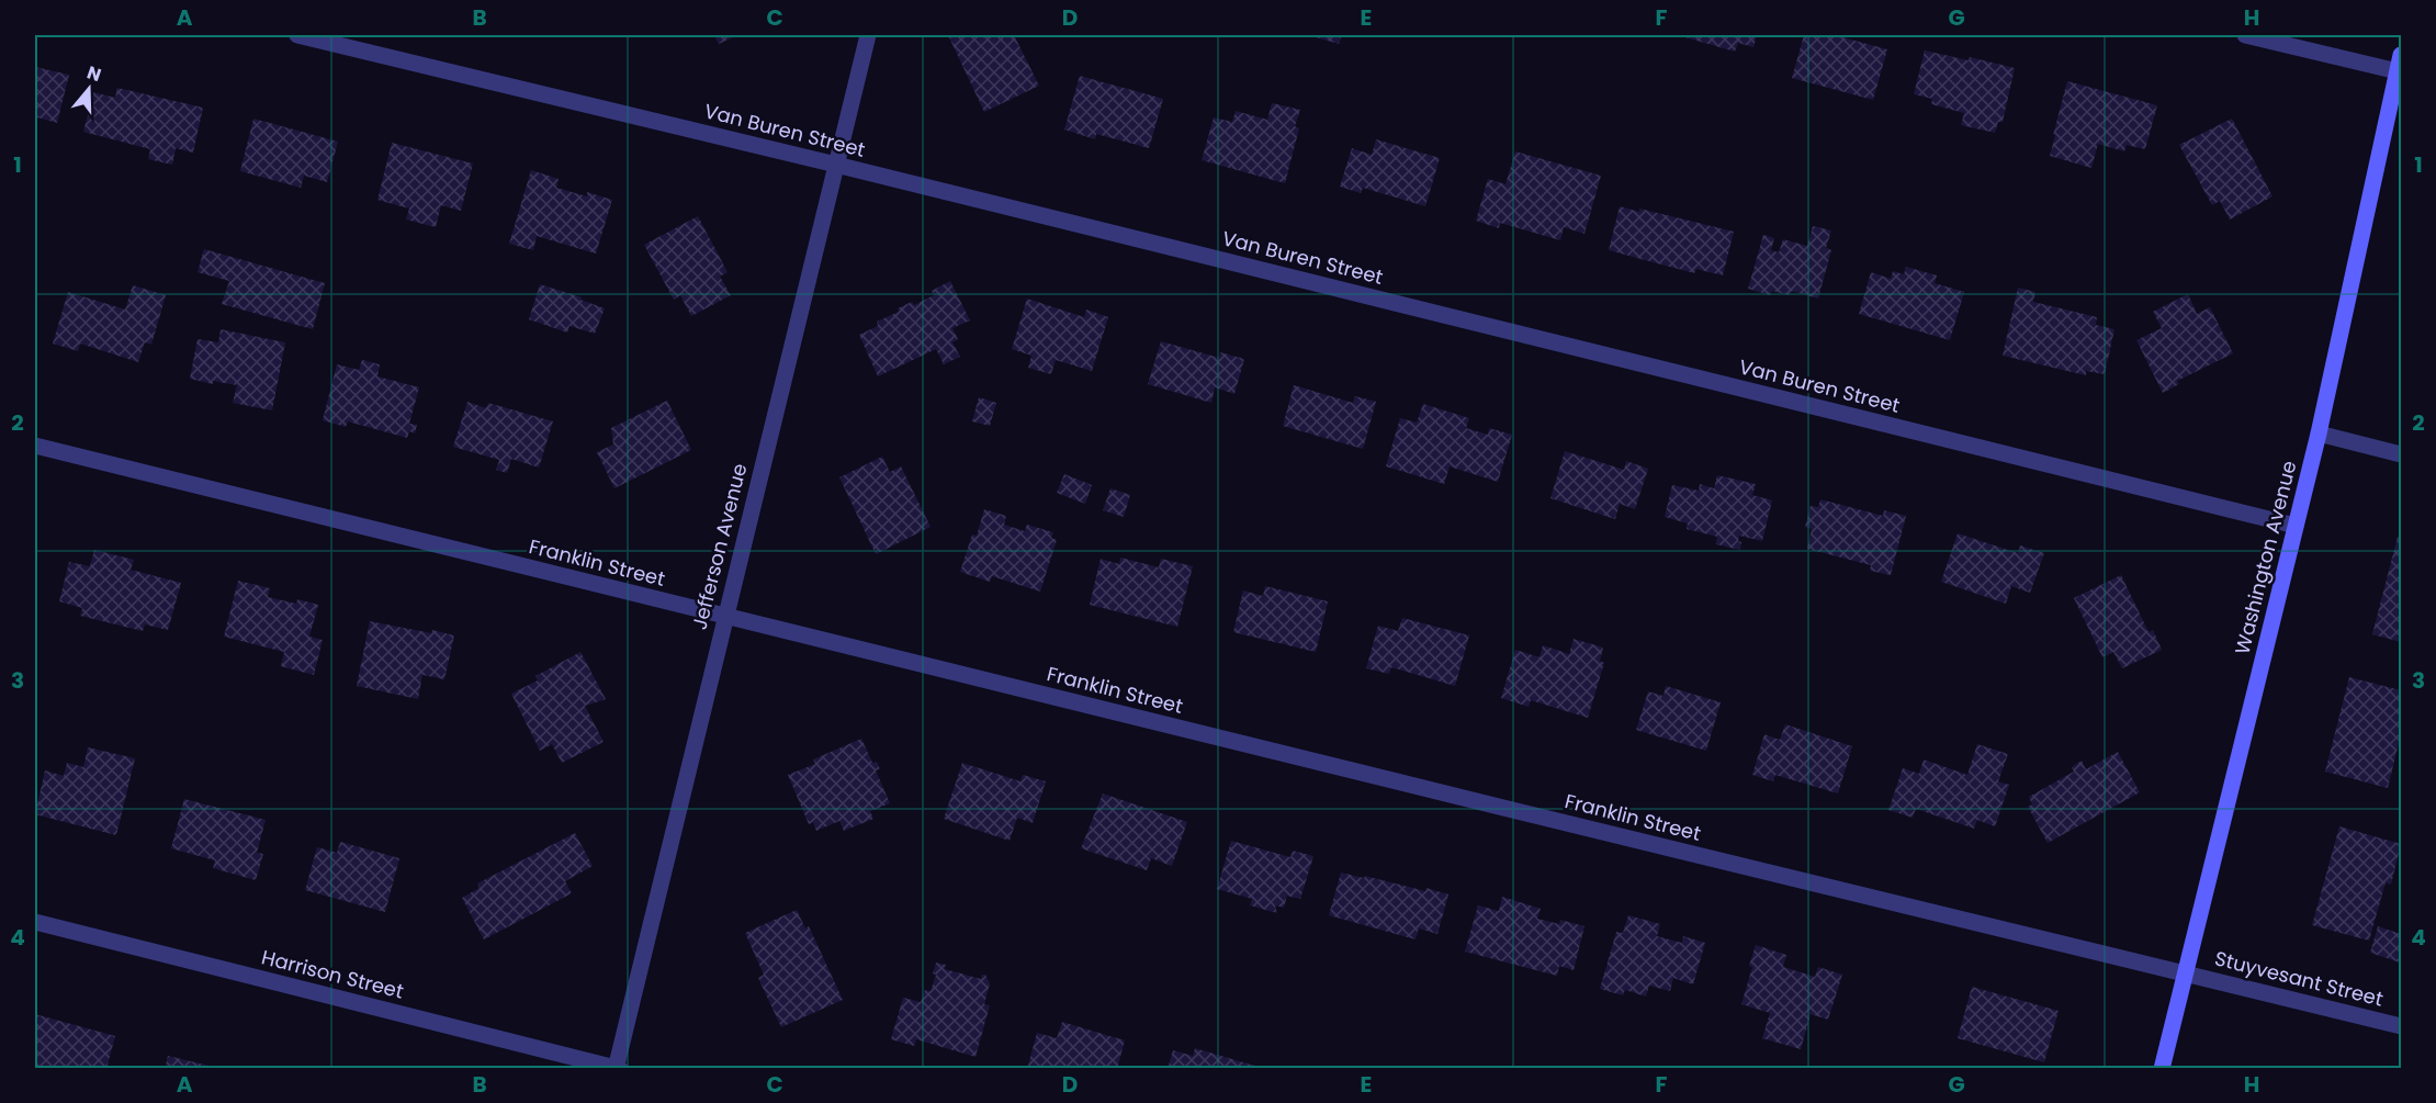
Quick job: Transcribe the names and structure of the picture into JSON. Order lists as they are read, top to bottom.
{
  "streets": {
    "street": [
      "Van Buren Street",
      "Jefferson Avenue",
      "Washington Avenue",
      "Franklin Street",
      "Harrison Street",
      "Stuyvesant Street"
    ]
  },
  "crossings": [
    ["Van Buren Street", "Jefferson Avenue"],
    ["Van Buren Street", "Washington Avenue"],
    ["Jefferson Avenue", "Franklin Street"],
    ["Jefferson Avenue", "Harrison Street"],
    ["Washington Avenue", "Franklin Street"],
    ["Washington Avenue", "Stuyvesant Street"],
    ["Franklin Street", "Stuyvesant Street"]
  ],
  "north": "top",
  "grid": {
    "columns": [
      "A",
      "B",
      "C",
      "D",
      "E",
      "F",
      "G",
      "H"
    ],
    "rows": [
      "1",
      "2",
      "3",
      "4"
    ]
  }
}
